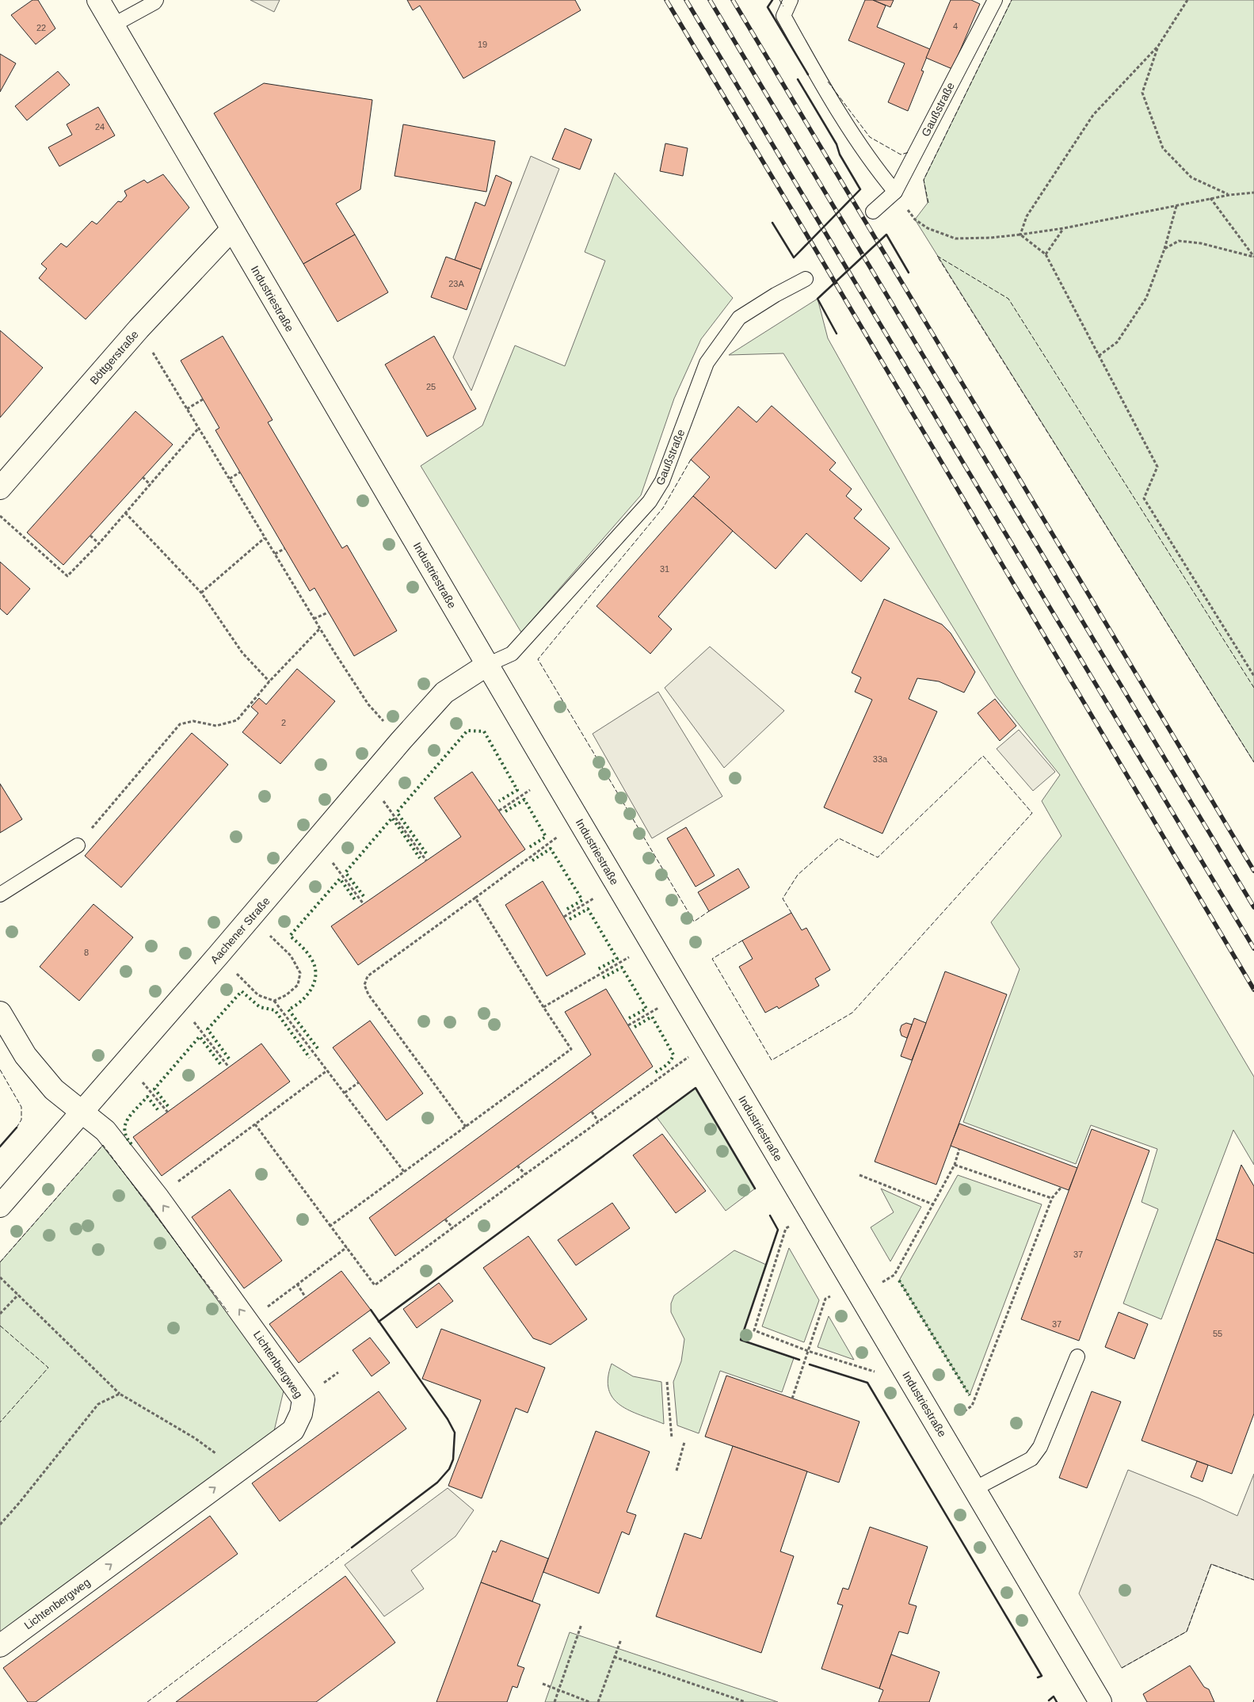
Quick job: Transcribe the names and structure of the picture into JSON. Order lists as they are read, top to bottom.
{
  "streets": {
    "street": [
      "Industriestraße",
      "Böttgerstraße",
      "Aachener Straße",
      "Lichtenbergweg"
    ],
    "lane": ["Gaußstraße"]
  },
  "crossings": [
    ["Gaußstraße", "Industriestraße"],
    ["Gaußstraße", "Aachener Straße"],
    ["Industriestraße", "Böttgerstraße"],
    ["Industriestraße", "Aachener Straße"],
    ["Aachener Straße", "Lichtenbergweg"]
  ],
  "house_numbers": [
    "4",
    "22",
    "19",
    "24",
    "23A",
    "25",
    "31",
    "2",
    "33a",
    "8",
    "37",
    "37",
    "55"
  ]
}
